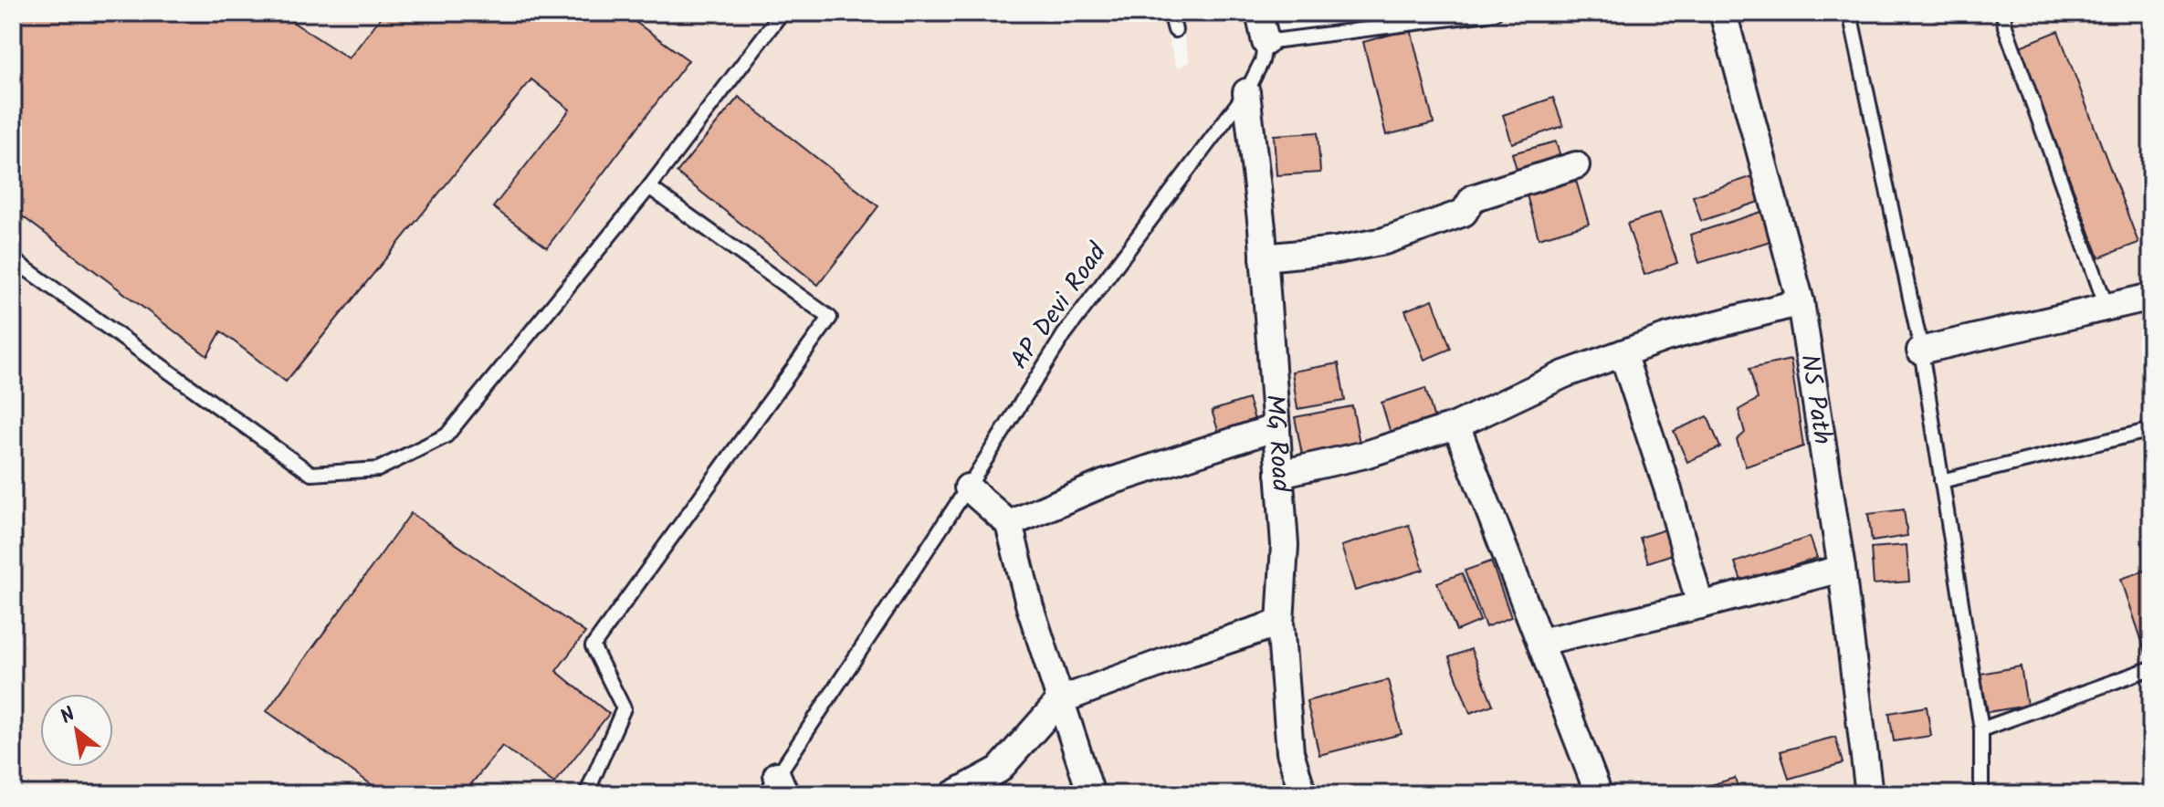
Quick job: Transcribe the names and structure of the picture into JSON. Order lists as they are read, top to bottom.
{
  "streets": {
    "street": ["NS Path", "MG Road"],
    "lane": ["AP Devi Road"]
  },
  "crossings": [
    ["AP Devi Road", "MG Road"]
  ],
  "north": "top left"
}
